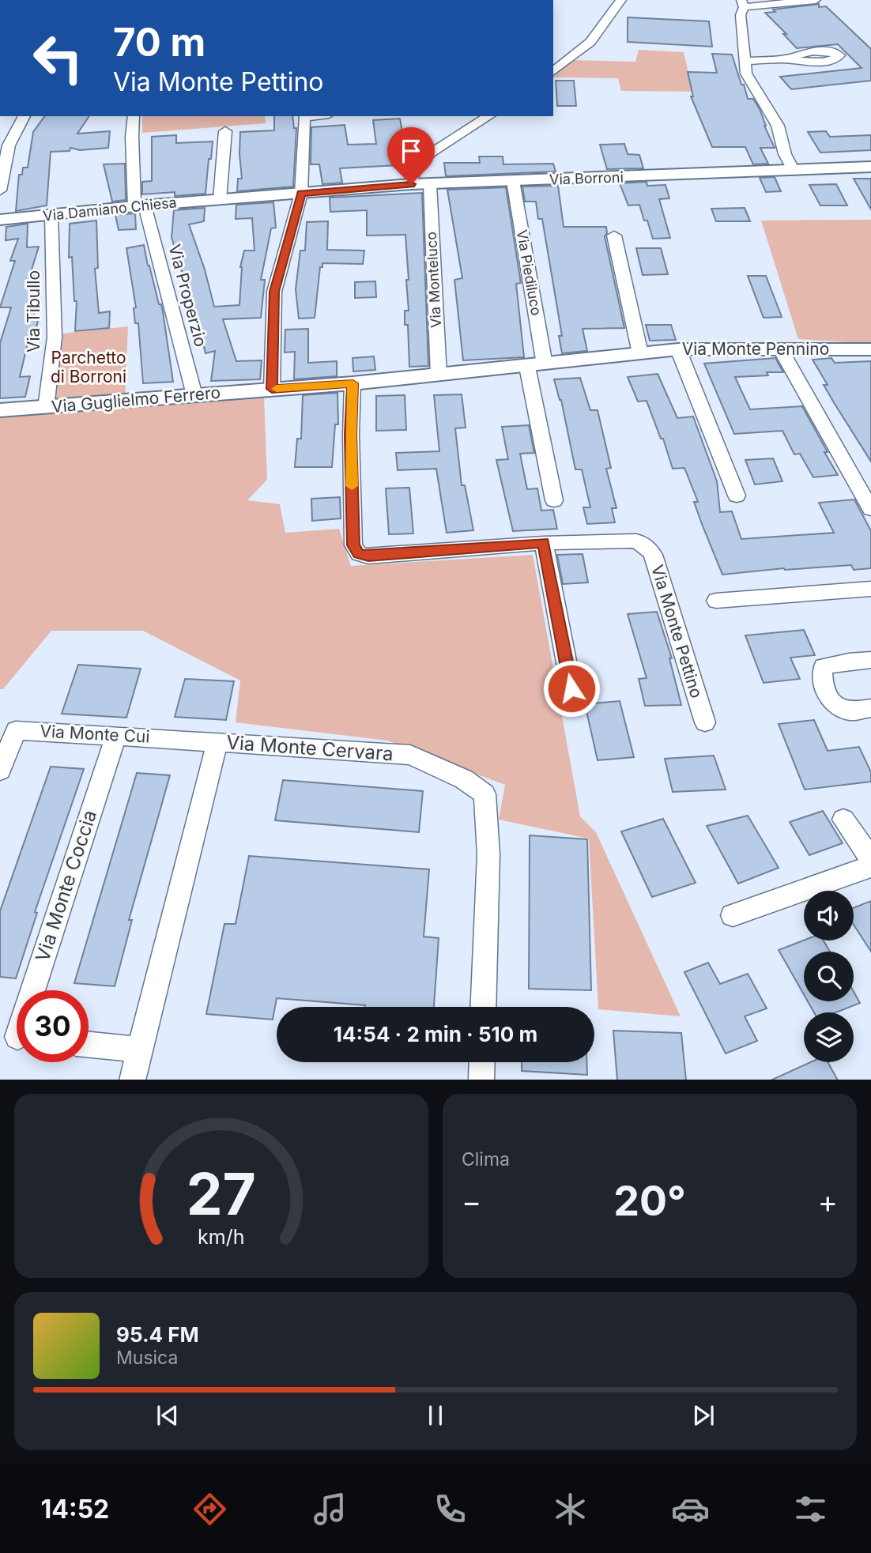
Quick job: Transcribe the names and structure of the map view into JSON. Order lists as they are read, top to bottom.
{
  "streets": {
    "street": [
      "Via Borroni",
      "Via Damiano Chiesa",
      "Via Piediluco",
      "Via Monteluco",
      "Via Properzio",
      "Via Tibullo",
      "Via Monte Pennino",
      "Via Guglielmo Ferrero",
      "Via Monte Pettino",
      "Via Monte Cui",
      "Via Monte Cervara",
      "Via Monte Coccia"
    ]
  },
  "crossings": [
    ["Via Borroni", "Via Damiano Chiesa"],
    ["Via Borroni", "Via Piediluco"],
    ["Via Borroni", "Via Monteluco"],
    ["Via Damiano Chiesa", "Via Properzio"],
    ["Via Damiano Chiesa", "Via Tibullo"],
    ["Via Piediluco", "Via Monte Pennino"],
    ["Via Monteluco", "Via Monte Pennino"],
    ["Via Properzio", "Via Guglielmo Ferrero"],
    ["Via Tibullo", "Via Guglielmo Ferrero"],
    ["Via Monte Pennino", "Via Guglielmo Ferrero"],
    ["Via Monte Pennino", "Via Monte Pettino"],
    ["Via Monte Cui", "Via Monte Cervara"],
    ["Via Monte Cui", "Via Monte Coccia"]
  ],
  "parks": ["Parchetto di Borroni"],
  "page": {
    "turn": ["70 m", "Via Monte Pettino"],
    "limit": "30",
    "trip": "14:54 · 2 min · 510 m",
    "tile": "Clima",
    "heat": ["−", "20°", "+"],
    "song": ["95.4 FM", "Musica"],
    "tabs": "14:52",
    "gauge": ["27", "km/h"]
  }
}
